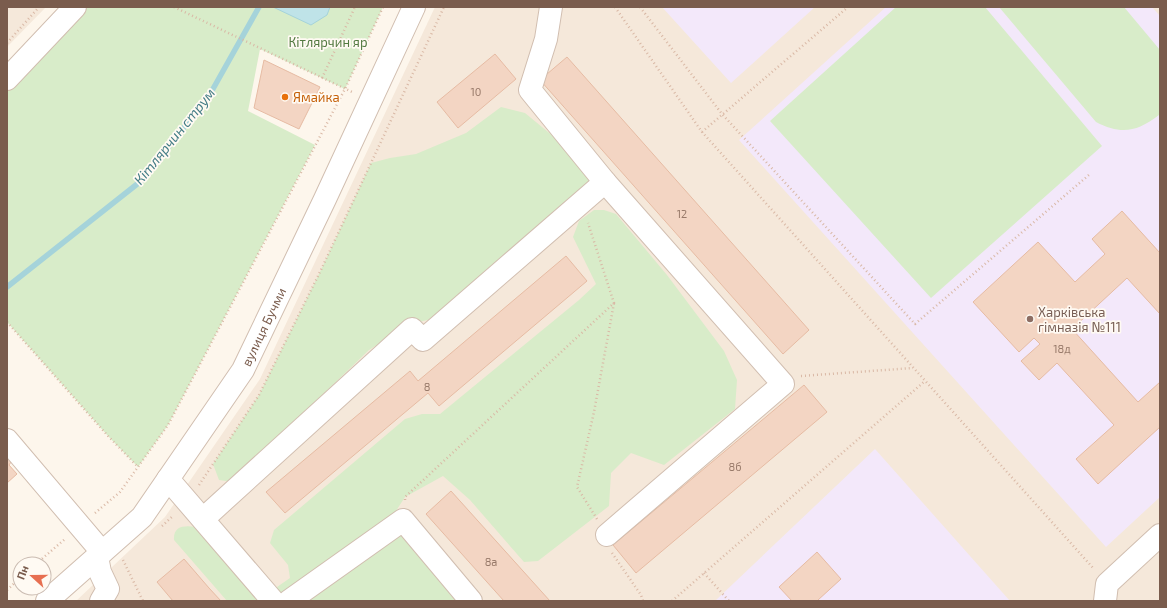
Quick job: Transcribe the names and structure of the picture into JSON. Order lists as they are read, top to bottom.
{
  "streets": {
    "street": ["вулиця Бучми"]
  },
  "water": ["Кітлярчин струм"],
  "parks": ["Кітлярчин яр"],
  "places": ["Ямайка", "Харківська гімназія №111"],
  "house_numbers": [
    "10",
    "12",
    "18д",
    "8",
    "8б",
    "8а"
  ],
  "north": "left"
}
